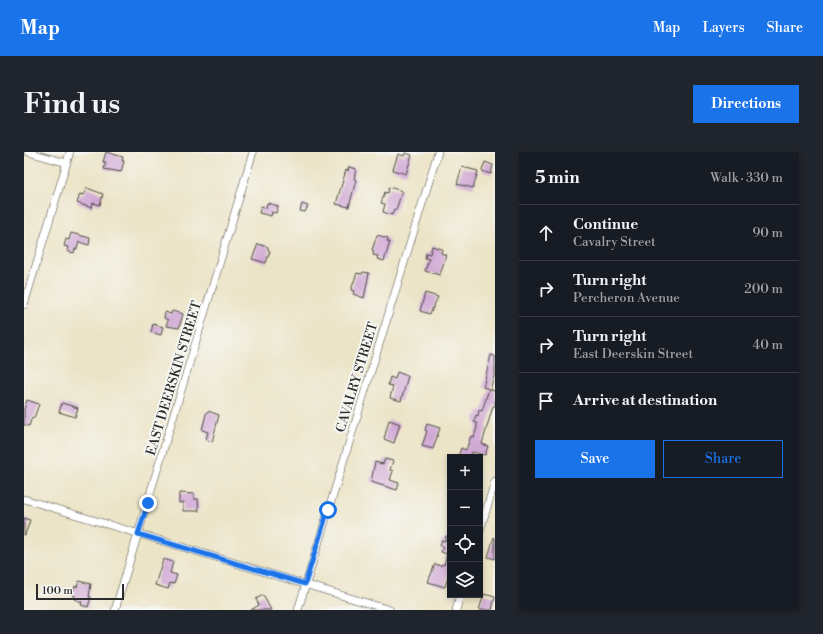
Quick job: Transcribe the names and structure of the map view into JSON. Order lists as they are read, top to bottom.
{
  "streets": {
    "street": ["CAVALRY STREET", "EAST DEERSKIN STREET"]
  },
  "scale_bar": "100 m",
  "page": {
    "header": "Map",
    "nav": ["Map", "Layers", "Share"],
    "buttons": [
      "Directions",
      ["Save", "Share"]
    ],
    "title": "Find us",
    "heading": ["5 min", "Walk · 330 m"],
    "list": [
      ["Continue", "Cavalry Street", "90 m"],
      ["Turn right", "Percheron Avenue", "200 m"],
      ["Turn right", "East Deerskin Street", "40 m"],
      "Arrive at destination"
    ],
    "map_buttons": ["+", "−"],
    "scale": "100 m"
  }
}
